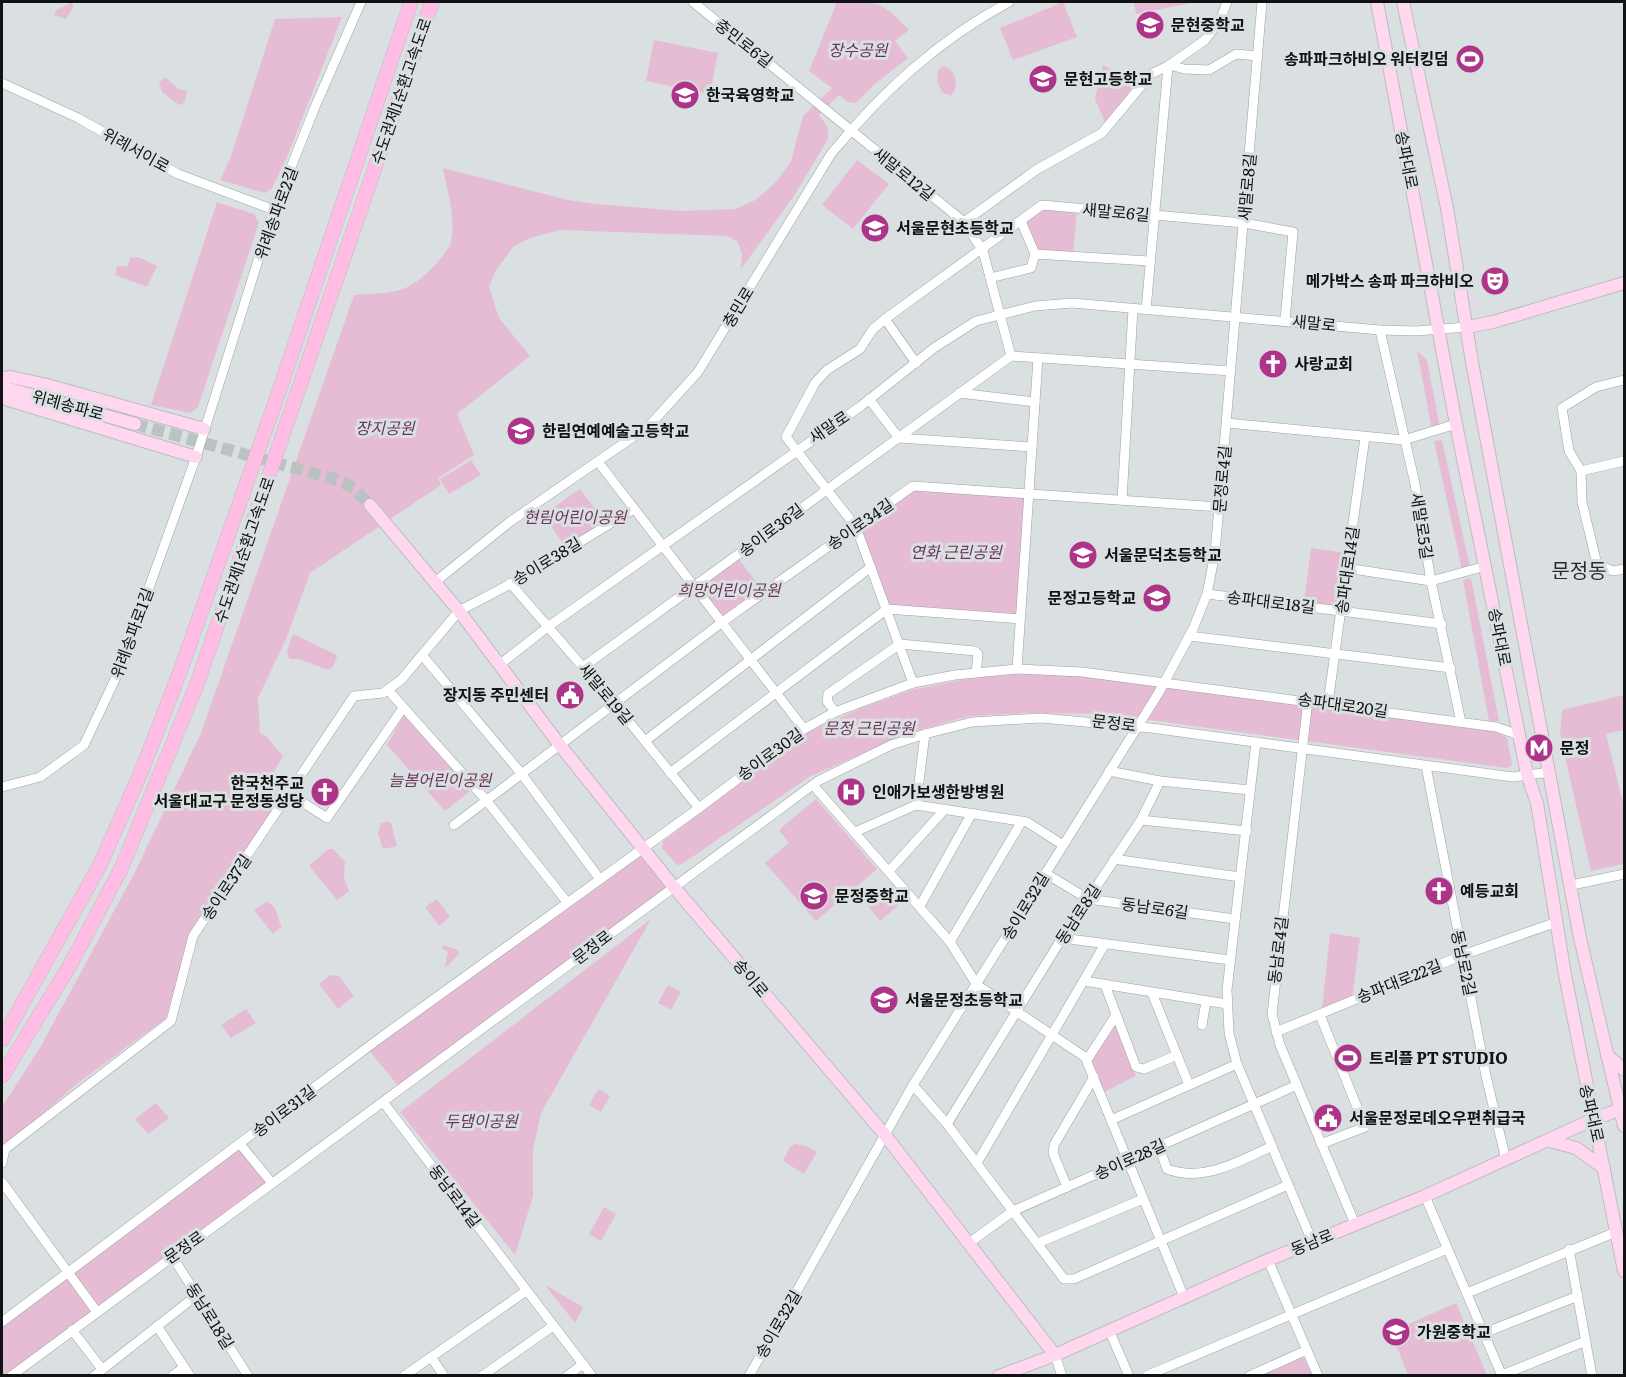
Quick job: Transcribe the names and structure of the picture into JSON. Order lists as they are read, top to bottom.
{
  "streets": {
    "highway": ["수도권제1순환고속도로"],
    "main road": [
      "송파대로",
      "새말로",
      "위례송파로",
      "송이로",
      "동남로"
    ],
    "street": [
      "충민로6길",
      "위례서이로",
      "새말로12길",
      "새말로8길",
      "새말로6길",
      "위례송파로2길",
      "충민로",
      "문정로4길",
      "송이로34길",
      "새말로5길",
      "송이로36길",
      "송이로38길",
      "송파대로14길",
      "송파대로18길",
      "위례송파로1길",
      "새말로19길",
      "송파대로20길",
      "문정로",
      "송이로30길",
      "송이로37길",
      "송이로32길",
      "동남로6길",
      "동남로8길",
      "동남로4길",
      "동남로2길",
      "송파대로22길",
      "송이로31길",
      "송이로28길",
      "동남로14길",
      "동남로18길"
    ]
  },
  "crossings": [
    ["충민로6길", "새말로12길"],
    ["충민로6길", "충민로"],
    ["위례서이로", "위례송파로2길"],
    ["송파대로", "새말로"],
    ["송파대로", "송파대로20길"],
    ["송파대로", "문정로"],
    ["송파대로", "송파대로22길"],
    ["송파대로", "동남로"],
    ["새말로12길", "새말로6길"],
    ["새말로12길", "충민로"],
    ["새말로12길", "새말로"],
    ["새말로8길", "새말로6길"],
    ["새말로8길", "새말로"],
    ["새말로8길", "문정로4길"],
    ["새말로6길", "새말로"],
    ["위례송파로2길", "위례송파로1길"],
    ["충민로", "송이로"],
    ["새말로", "문정로4길"],
    ["새말로", "새말로5길"],
    ["새말로", "새말로19길"],
    ["새말로", "송이로"],
    ["문정로4길", "송이로34길"],
    ["문정로4길", "송파대로18길"],
    ["문정로4길", "송파대로20길"],
    ["문정로4길", "문정로"],
    ["문정로4길", "송이로30길"],
    ["문정로4길", "송이로32길"],
    ["송이로34길", "새말로19길"],
    ["송이로34길", "송이로"],
    ["새말로5길", "송파대로18길"],
    ["새말로5길", "송파대로20길"],
    ["송이로36길", "새말로19길"],
    ["송이로38길", "새말로19길"],
    ["송이로38길", "송이로"],
    ["송파대로14길", "송파대로18길"],
    ["송파대로14길", "송파대로20길"],
    ["새말로19길", "송이로30길"],
    ["송파대로20길", "송이로30길"],
    ["문정로", "송이로32길"],
    ["문정로", "동남로4길"],
    ["문정로", "동남로2길"],
    ["문정로", "송이로"],
    ["문정로", "동남로14길"],
    ["문정로", "동남로18길"],
    ["송이로30길", "송이로"],
    ["송이로30길", "송이로31길"],
    ["송이로32길", "동남로6길"],
    ["송이로32길", "송이로"],
    ["동남로6길", "동남로8길"],
    ["동남로4길", "송파대로22길"],
    ["동남로4길", "송이로28길"],
    ["동남로4길", "동남로"],
    ["동남로2길", "송파대로22길"],
    ["동남로2길", "동남로"],
    ["송이로", "송이로31길"],
    ["송이로", "송이로28길"],
    ["송이로", "동남로"]
  ],
  "districts": ["문정동"],
  "parks": [
    "장수공원",
    "장지공원",
    "현림어린이공원",
    "연화 근린공원",
    "희망어린이공원",
    "문정 근린공원",
    "늘봄어린이공원",
    "두댐이공원"
  ],
  "places": {
    "school or university": [
      "문현중학교",
      "문현고등학교",
      "한국육영학교",
      "서울문현초등학교",
      "한림연예예술고등학교",
      "서울문덕초등학교",
      "문정고등학교",
      "문정중학교",
      "서울문정초등학교",
      "가원중학교"
    ],
    "sports": ["송파파크하비오 워터킹덤", "트리플 PT STUDIO"],
    "theatre": ["메가박스 송파 파크하비오"],
    "church": ["사랑교회", "한국천주교 서울대교구 문정동성당", "예등교회"],
    "public building": ["장지동 주민센터", "서울문정로데오우편취급국"],
    "metro station": ["문정"],
    "hospital": ["인애가보생한방병원"]
  }
}
